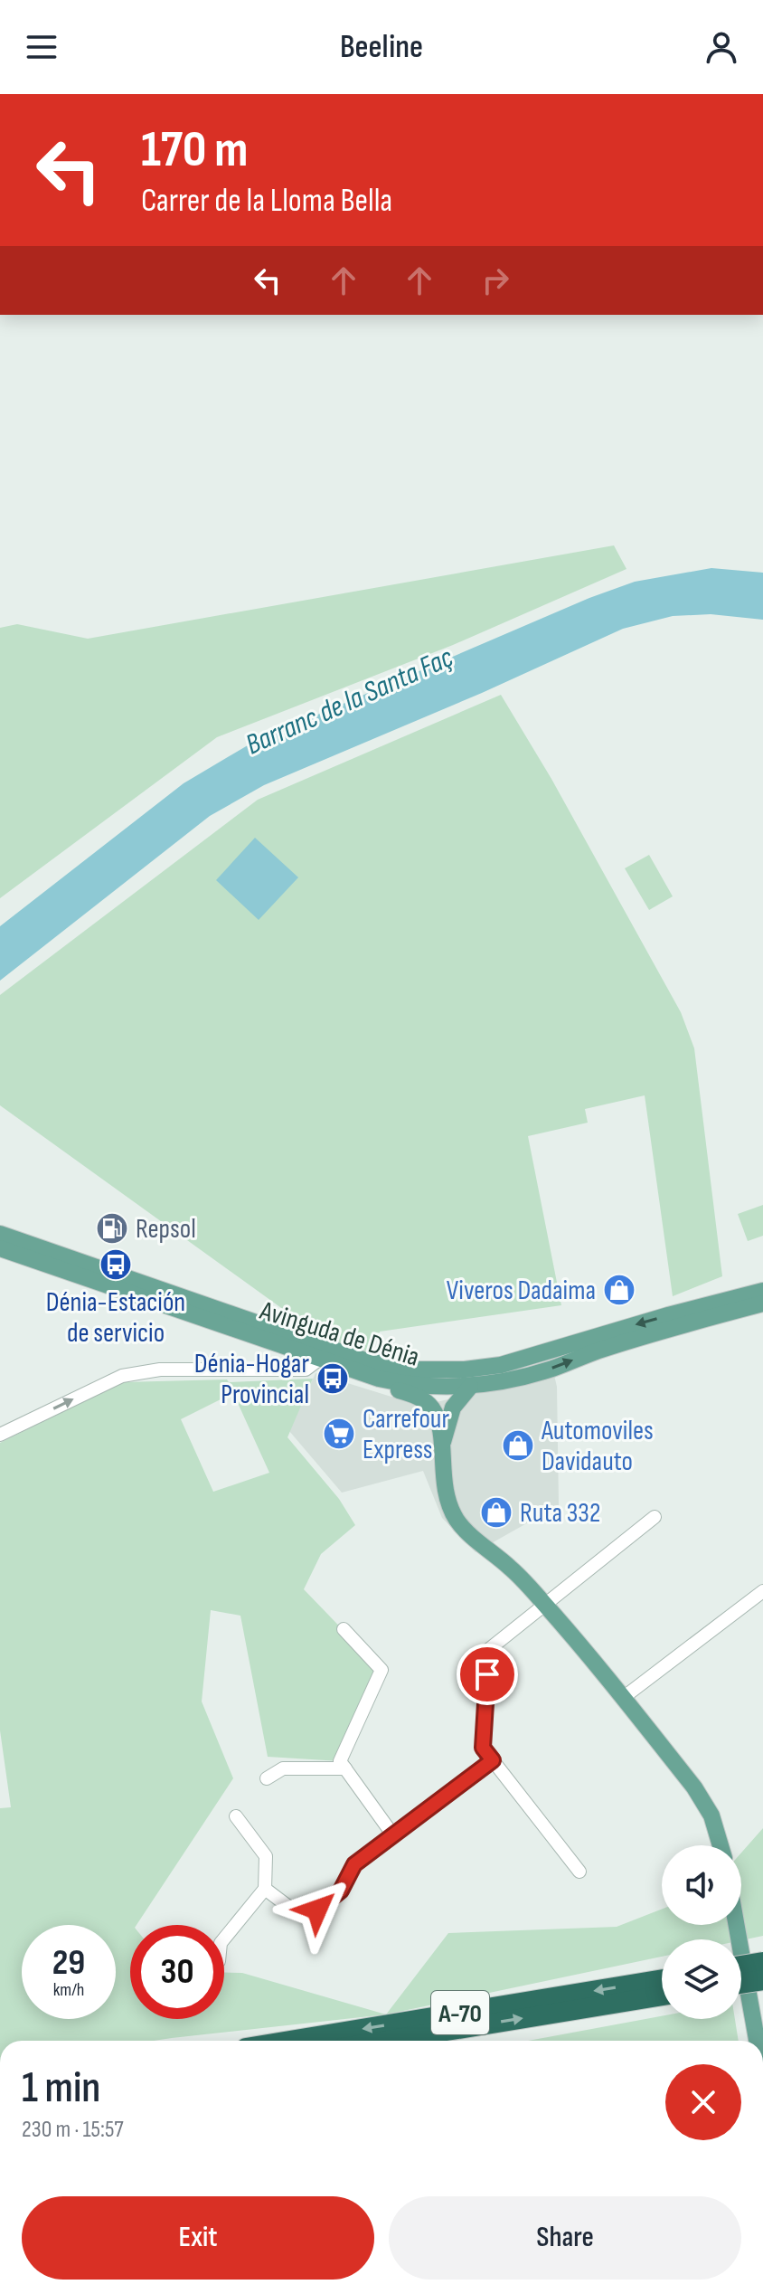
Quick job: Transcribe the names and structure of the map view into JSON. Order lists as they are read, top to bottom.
{
  "streets": {
    "highway": ["A-70"],
    "main road": ["Avinguda de Dénia"]
  },
  "water": ["Barranc de la Santa Faç"],
  "places": {
    "fuel station": ["Repsol"],
    "bus stop": ["Dénia-Estación de servicio", "Dénia-Hogar Provincial"],
    "shop": ["Viveros Dadaima", "Automoviles Davidauto", "Ruta 332"],
    "supermarket": ["Carrefour Express"]
  },
  "page": {
    "header": "Beeline",
    "turn": ["170 m", "Carrer de la Lloma Bella"],
    "speed": "29 km/h",
    "limit": "30",
    "heading": ["1 min", "230 m · 15:57"],
    "buttons": ["Exit", "Share"]
  }
}
